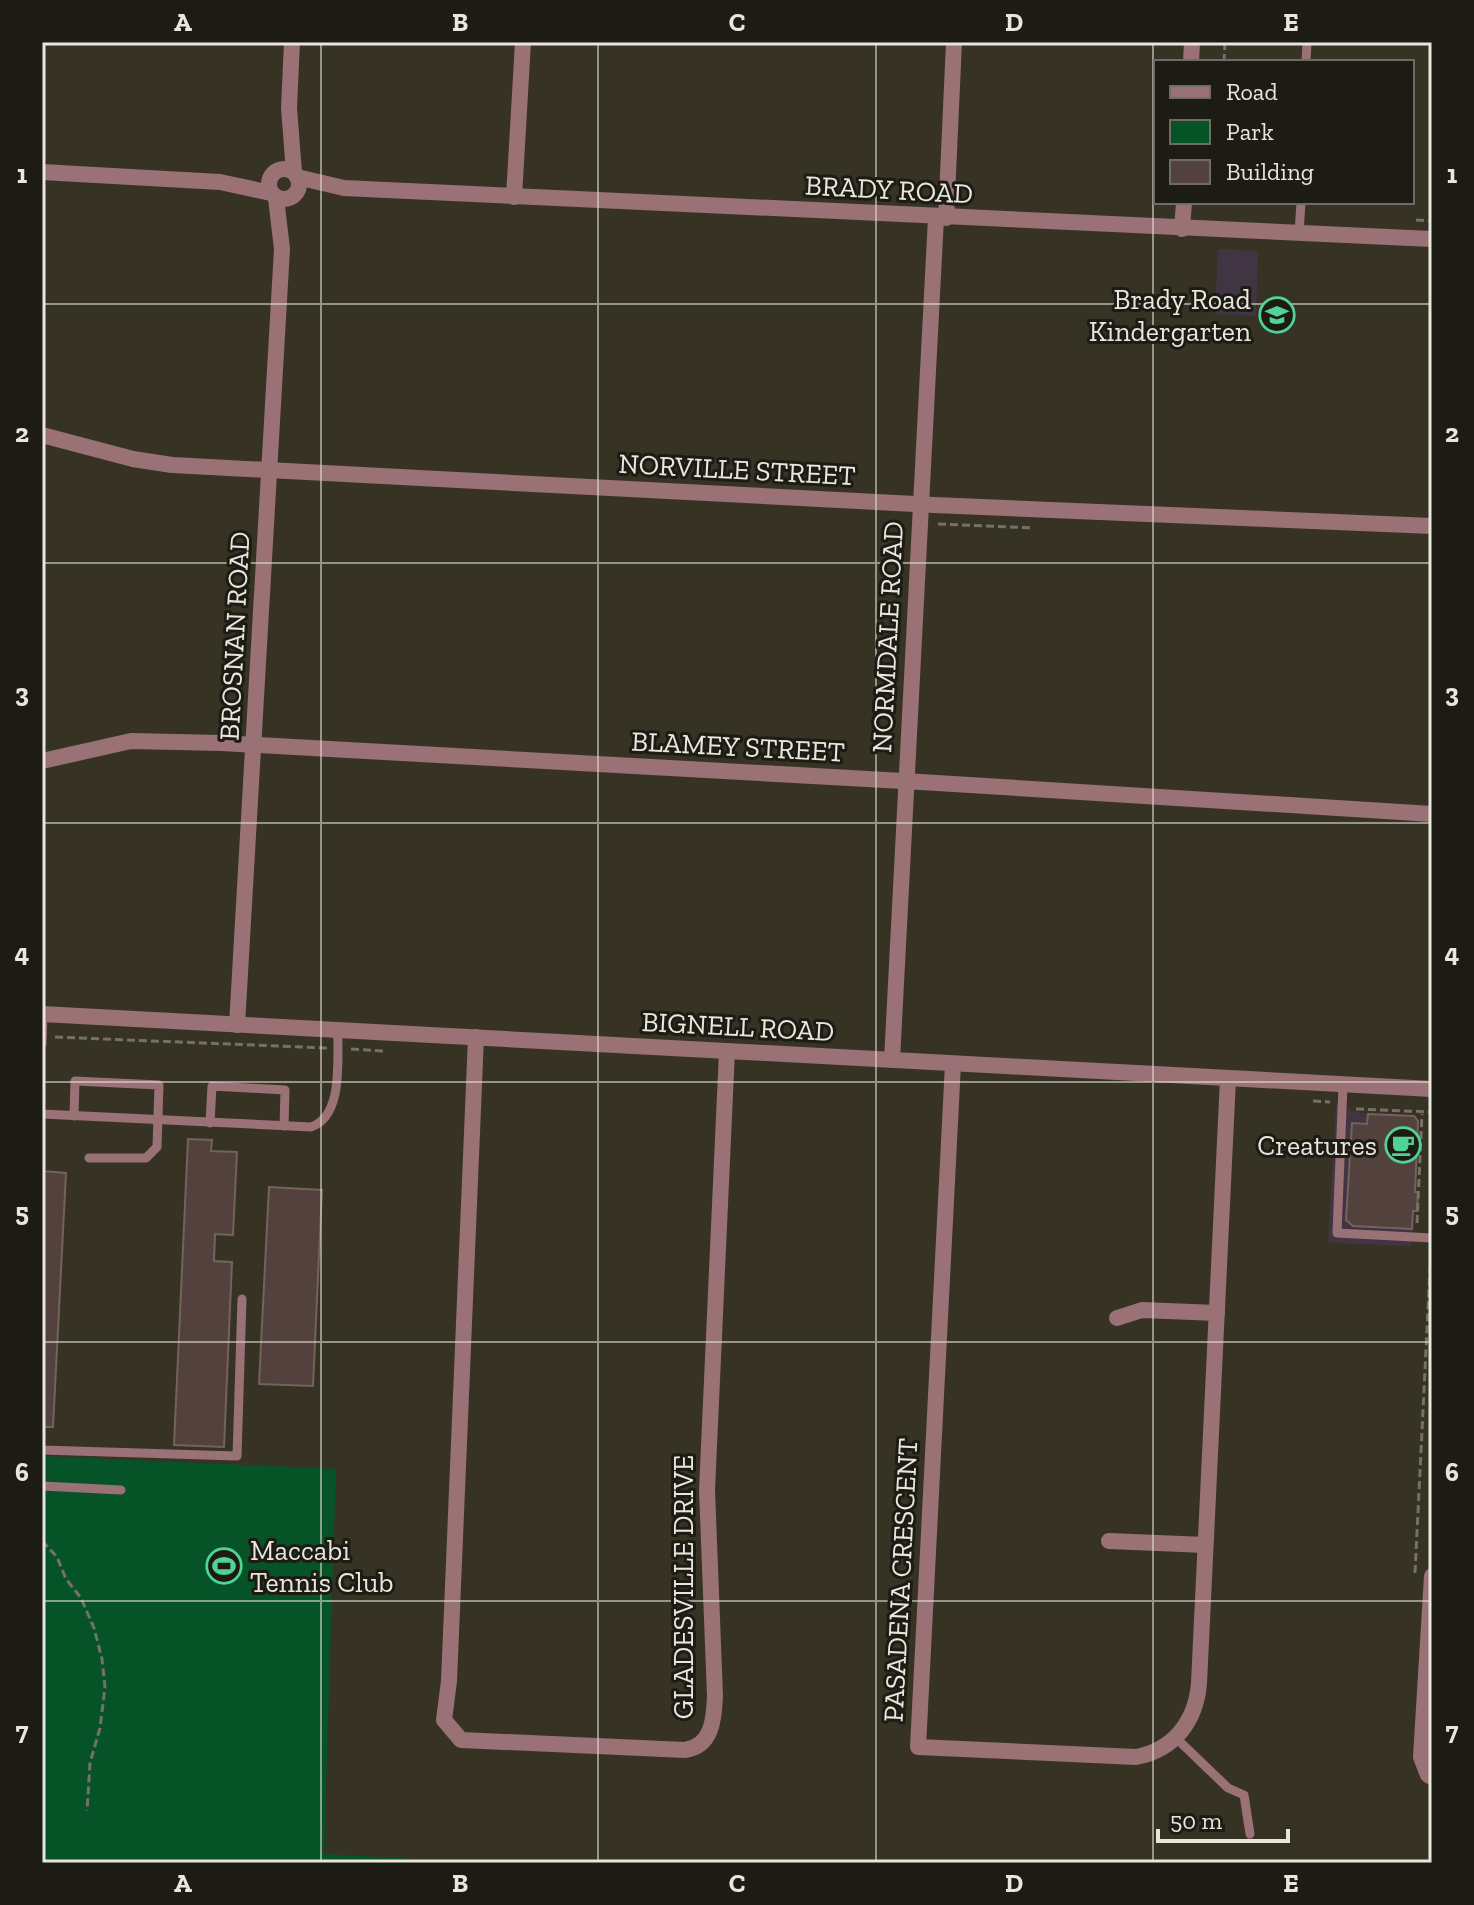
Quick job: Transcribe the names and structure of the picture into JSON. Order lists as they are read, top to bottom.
{
  "streets": {
    "street": [
      "BRADY ROAD",
      "NORVILLE STREET",
      "BROSNAN ROAD",
      "NORMDALE ROAD",
      "BLAMEY STREET",
      "BIGNELL ROAD",
      "PASADENA CRESCENT",
      "GLADESVILLE DRIVE"
    ]
  },
  "crossings": [
    ["BRADY ROAD", "BROSNAN ROAD"],
    ["BRADY ROAD", "NORMDALE ROAD"],
    ["NORVILLE STREET", "BROSNAN ROAD"],
    ["NORVILLE STREET", "NORMDALE ROAD"],
    ["BROSNAN ROAD", "BLAMEY STREET"],
    ["BROSNAN ROAD", "BIGNELL ROAD"],
    ["NORMDALE ROAD", "BLAMEY STREET"],
    ["NORMDALE ROAD", "BIGNELL ROAD"],
    ["BIGNELL ROAD", "PASADENA CRESCENT"],
    ["BIGNELL ROAD", "GLADESVILLE DRIVE"]
  ],
  "places": {
    "school or university": ["Brady Road Kindergarten"],
    "cafe": ["Creatures"],
    "sports": ["Maccabi Tennis Club"]
  },
  "legend": ["Road", "Park", "Building"],
  "scale_bar": "50 m",
  "grid": {
    "columns": [
      "A",
      "B",
      "C",
      "D",
      "E"
    ],
    "rows": [
      "1",
      "2",
      "3",
      "4",
      "5",
      "6",
      "7"
    ]
  }
}
